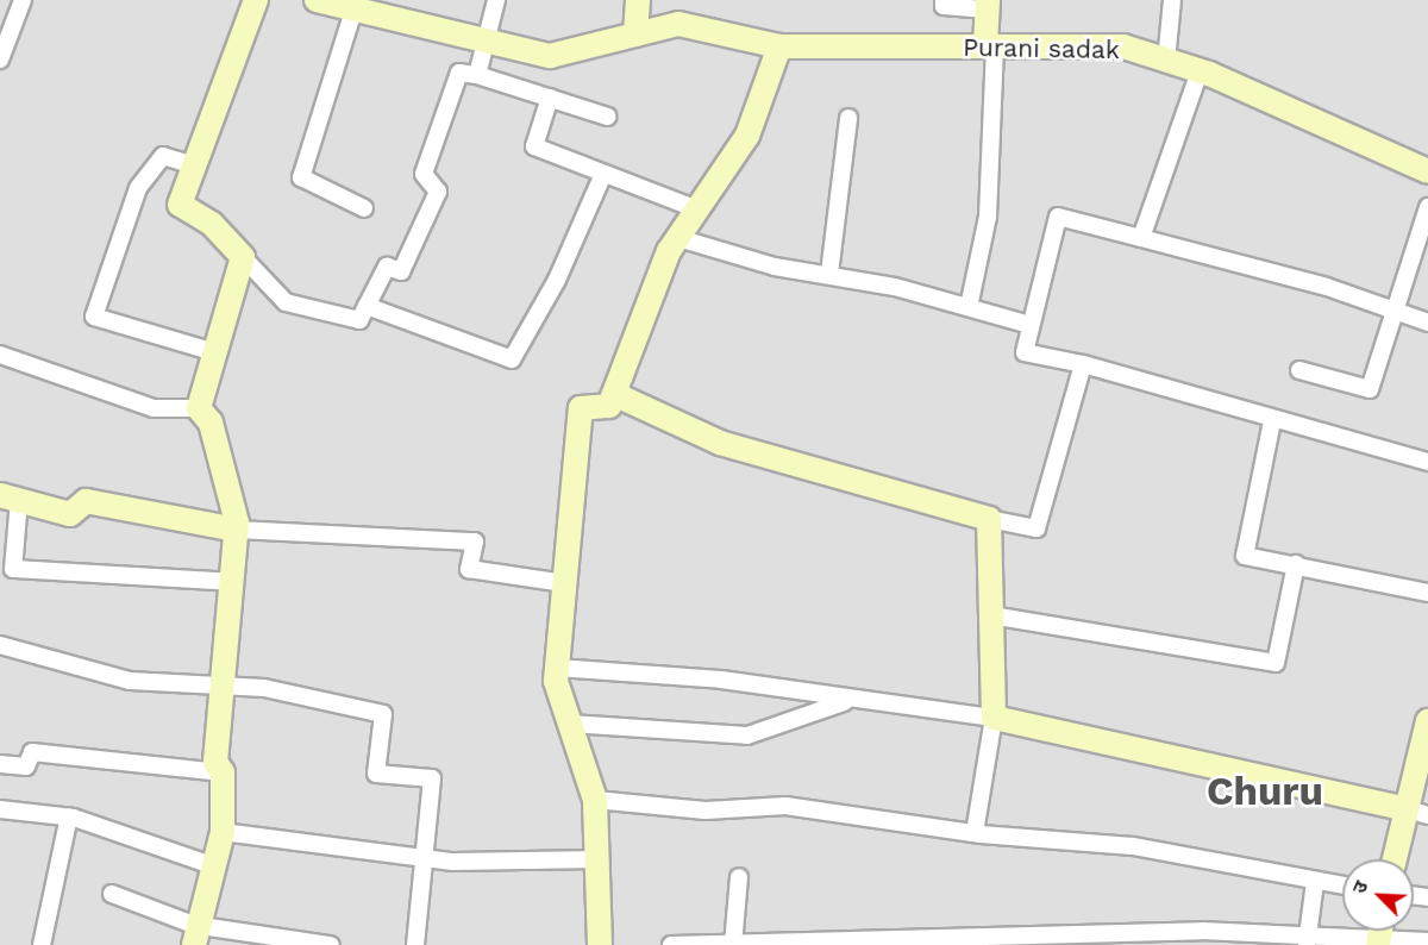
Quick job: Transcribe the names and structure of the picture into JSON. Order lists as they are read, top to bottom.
{
  "streets": {
    "street": ["Purani sadak"]
  },
  "districts": ["Churu"],
  "north": "top left"
}
